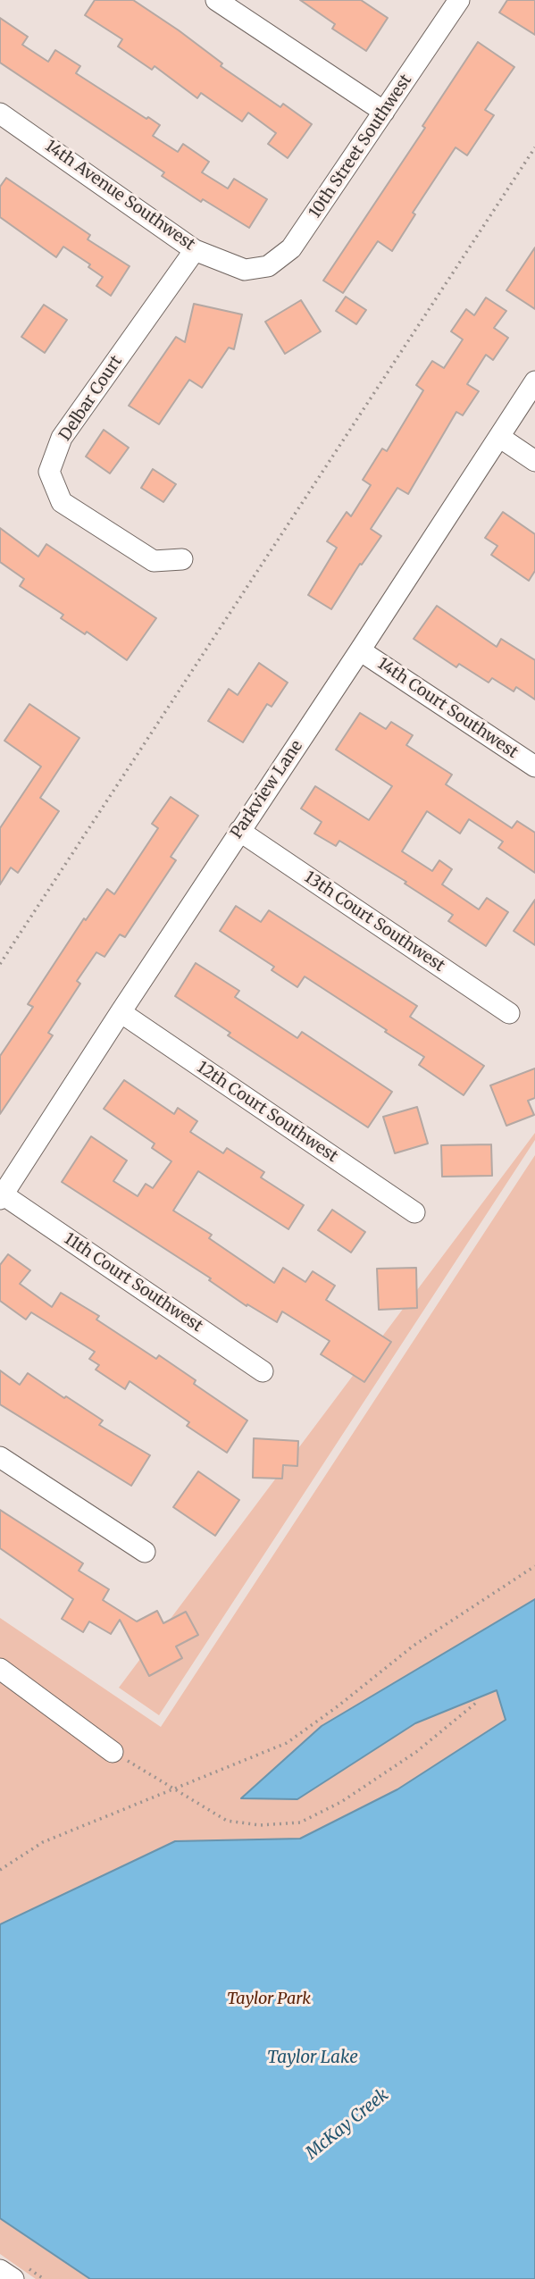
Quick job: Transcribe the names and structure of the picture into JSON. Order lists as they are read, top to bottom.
{
  "streets": {
    "street": [
      "10th Street Southwest",
      "14th Avenue Southwest",
      "Delbar Court",
      "14th Court Southwest",
      "Parkview Lane",
      "13th Court Southwest",
      "12th Court Southwest",
      "11th Court Southwest"
    ]
  },
  "crossings": [
    ["10th Street Southwest", "14th Avenue Southwest"],
    ["14th Avenue Southwest", "Delbar Court"],
    ["14th Court Southwest", "Parkview Lane"],
    ["Parkview Lane", "13th Court Southwest"],
    ["Parkview Lane", "12th Court Southwest"],
    ["Parkview Lane", "11th Court Southwest"]
  ],
  "water": ["Taylor Lake", "McKay Creek"],
  "parks": ["Taylor Park"]
}
